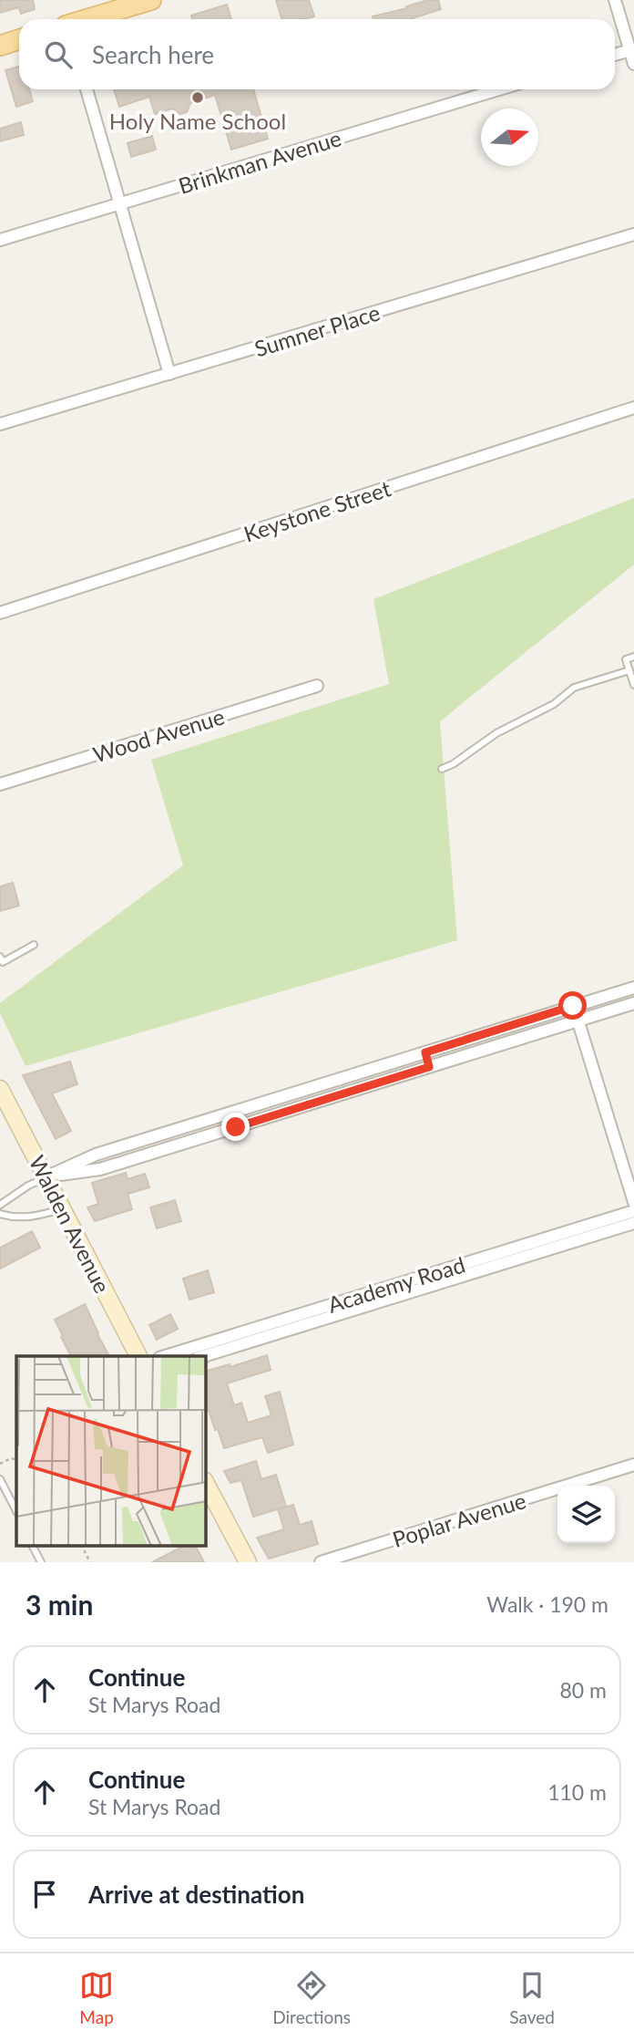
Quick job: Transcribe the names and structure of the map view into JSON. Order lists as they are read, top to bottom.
{
  "streets": {
    "main road": ["Walden Avenue"],
    "street": [
      "Brinkman Avenue",
      "Sumner Place",
      "Keystone Street",
      "Wood Avenue",
      "Academy Road",
      "Poplar Avenue"
    ]
  },
  "places": ["Holy Name School"],
  "north": "right",
  "page": {
    "search": "Search here",
    "heading": ["3 min", "Walk · 190 m"],
    "list": [
      ["Continue", "St Marys Road", "80 m"],
      ["Continue", "St Marys Road", "110 m"],
      "Arrive at destination"
    ],
    "nav": ["Map", "Directions", "Saved"]
  }
}
